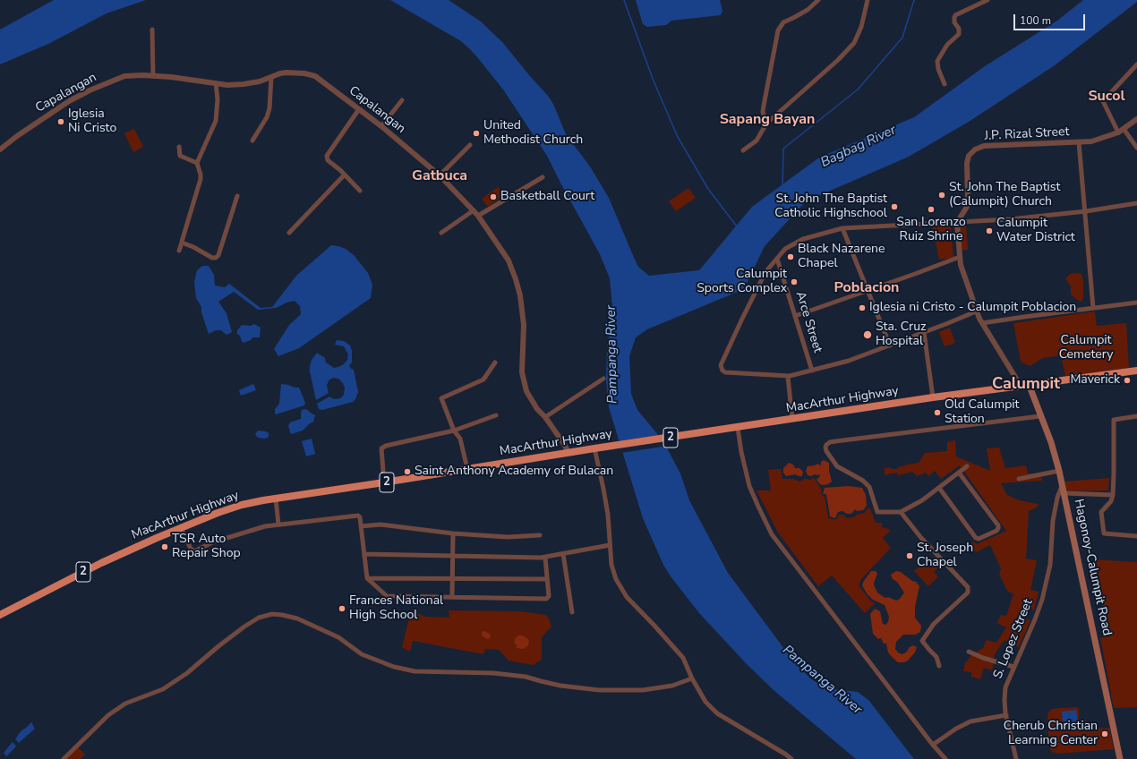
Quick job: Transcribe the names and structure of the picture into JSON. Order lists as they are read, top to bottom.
{
  "streets": {
    "highway": ["MacArthur Highway", "2"],
    "main road": ["Hagonoy-Calumpit Road"],
    "street": [
      "Capalangan",
      "J.P. Rizal Street",
      "Arce Street",
      "S. Lopez Street"
    ]
  },
  "crossings": [
    ["Capalangan", "MacArthur Highway"],
    ["MacArthur Highway", "Hagonoy-Calumpit Road"],
    ["Hagonoy-Calumpit Road", "S. Lopez Street"]
  ],
  "districts": [
    "Sucol",
    "Sapang Bayan",
    "Gatbuca",
    "Poblacion",
    "Calumpit"
  ],
  "water": ["Bagbag River", "Pampanga River"],
  "parks": ["Calumpit Cemetery"],
  "places": [
    "Iglesia Ni Cristo",
    "United Methodist Church",
    "St. John The Baptist (Calumpit) Church",
    "Basketball Court",
    "St. John The Baptist Catholic Highschool",
    "San Lorenzo Ruiz Shrine",
    "Calumpit Water District",
    "Black Nazarene Chapel",
    "Calumpit Sports Complex",
    "Iglesia ni Cristo - Calumpit Poblacion",
    "Sta. Cruz Hospital",
    "Maverick",
    "Old Calumpit Station",
    "Saint Anthony Academy of Bulacan",
    "TSR Auto Repair Shop",
    "St. Joseph Chapel",
    "Frances National High School",
    "Cherub Christian Learning Center"
  ],
  "scale_bar": "100 m"
}
